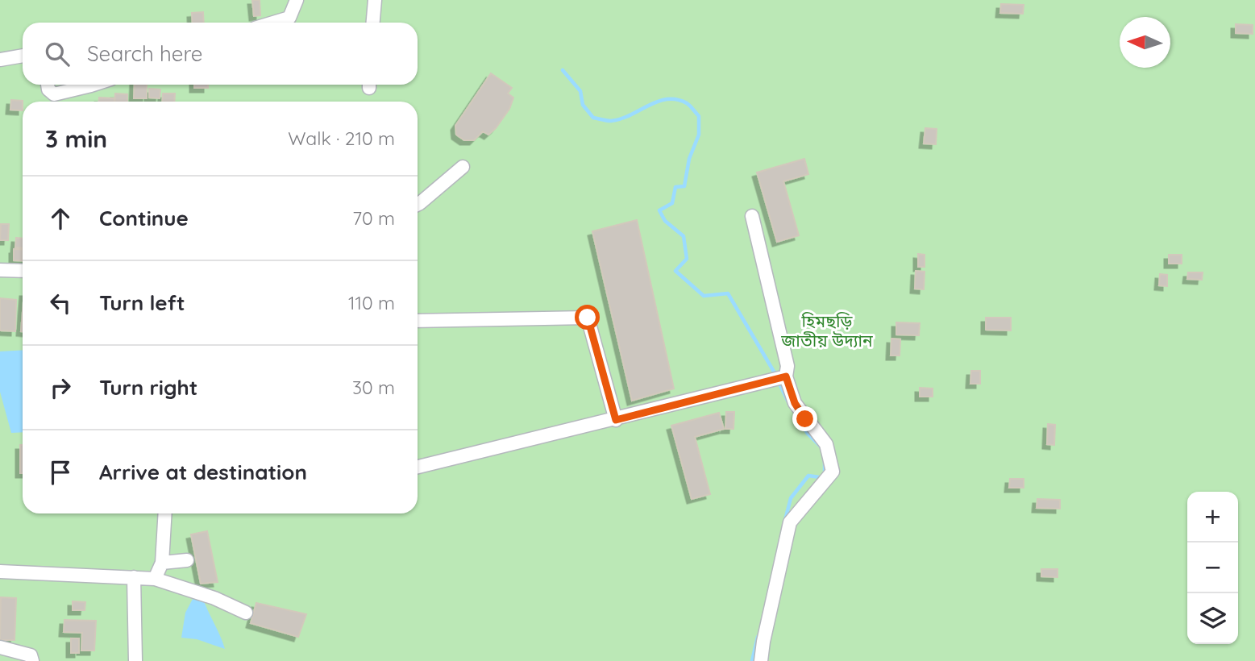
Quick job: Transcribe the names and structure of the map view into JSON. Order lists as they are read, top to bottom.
{
  "parks": ["হিমছড়ি জাতীয় উদ্যান"],
  "north": "left",
  "page": {
    "search": "Search here",
    "heading": ["3 min", "Walk · 210 m"],
    "list": [
      ["Continue", "70 m"],
      ["Turn left", "110 m"],
      ["Turn right", "30 m"],
      "Arrive at destination"
    ],
    "map_buttons": ["+", "−"]
  }
}
